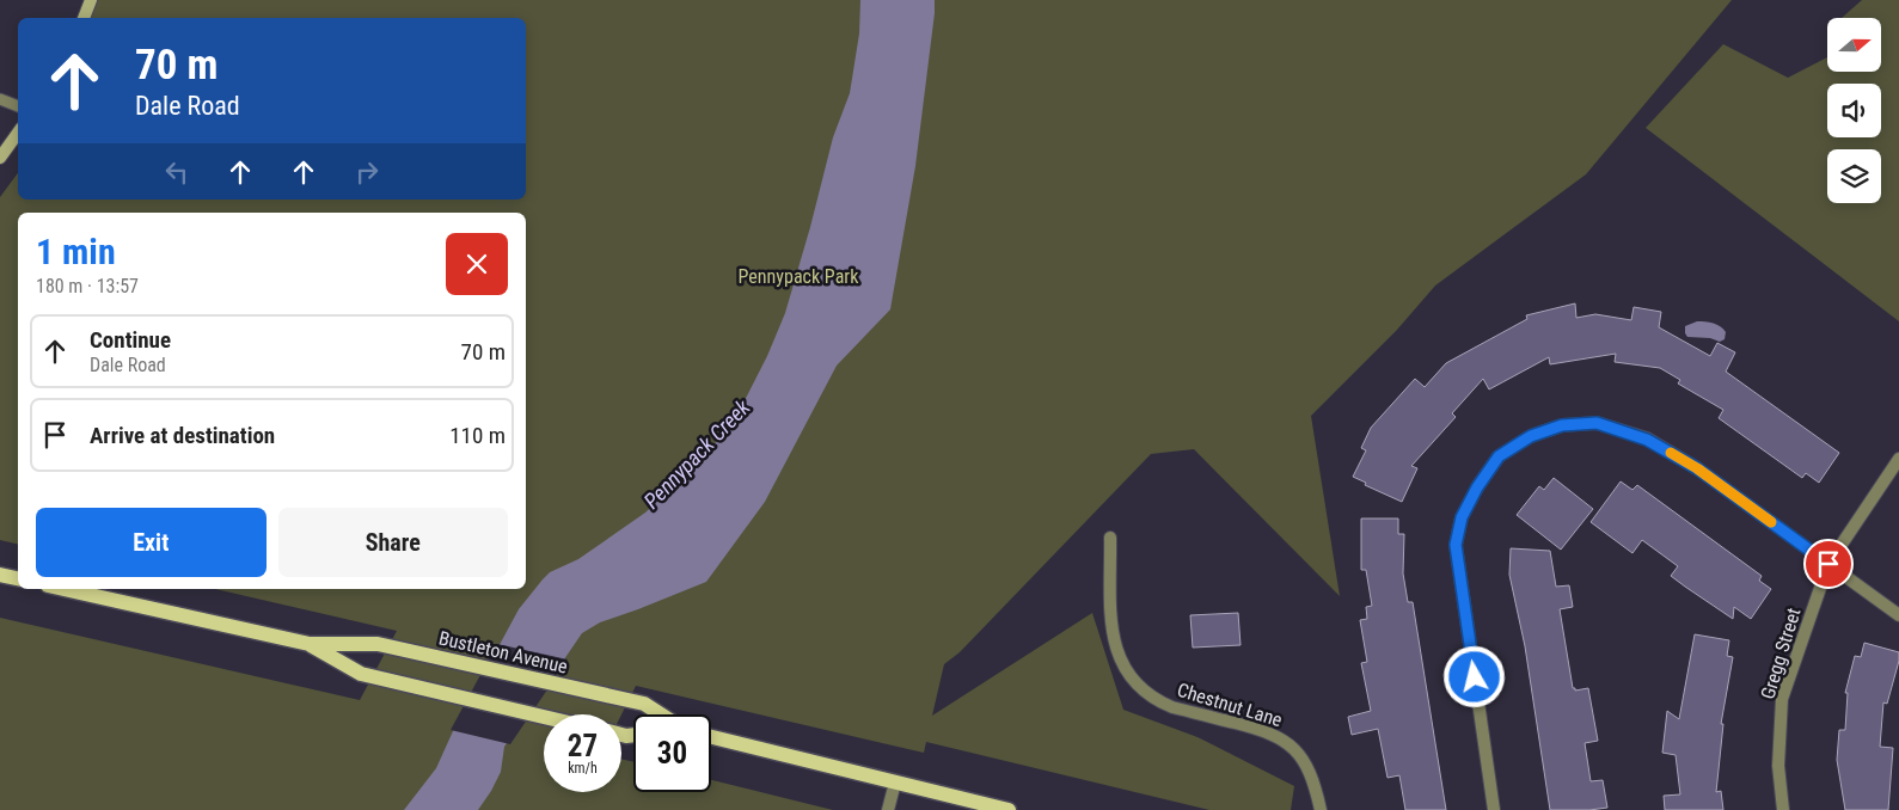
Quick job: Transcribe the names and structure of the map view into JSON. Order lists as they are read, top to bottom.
{
  "streets": {
    "main road": ["Bustleton Avenue"],
    "street": ["Gregg Street", "Chestnut Lane"]
  },
  "water": ["Pennypack Creek"],
  "parks": ["Pennypack Park"],
  "north": "right",
  "page": {
    "turn": ["70 m", "Dale Road"],
    "heading": ["1 min", "180 m · 13:57"],
    "list": [
      {
        "name": "Continue",
        "note": "Dale Road",
        "value": "70 m"
      },
      {
        "name": "Arrive at destination",
        "value": "110 m"
      }
    ],
    "buttons": ["Exit", "Share"],
    "speed": "27 km/h",
    "limit": "30"
  }
}
